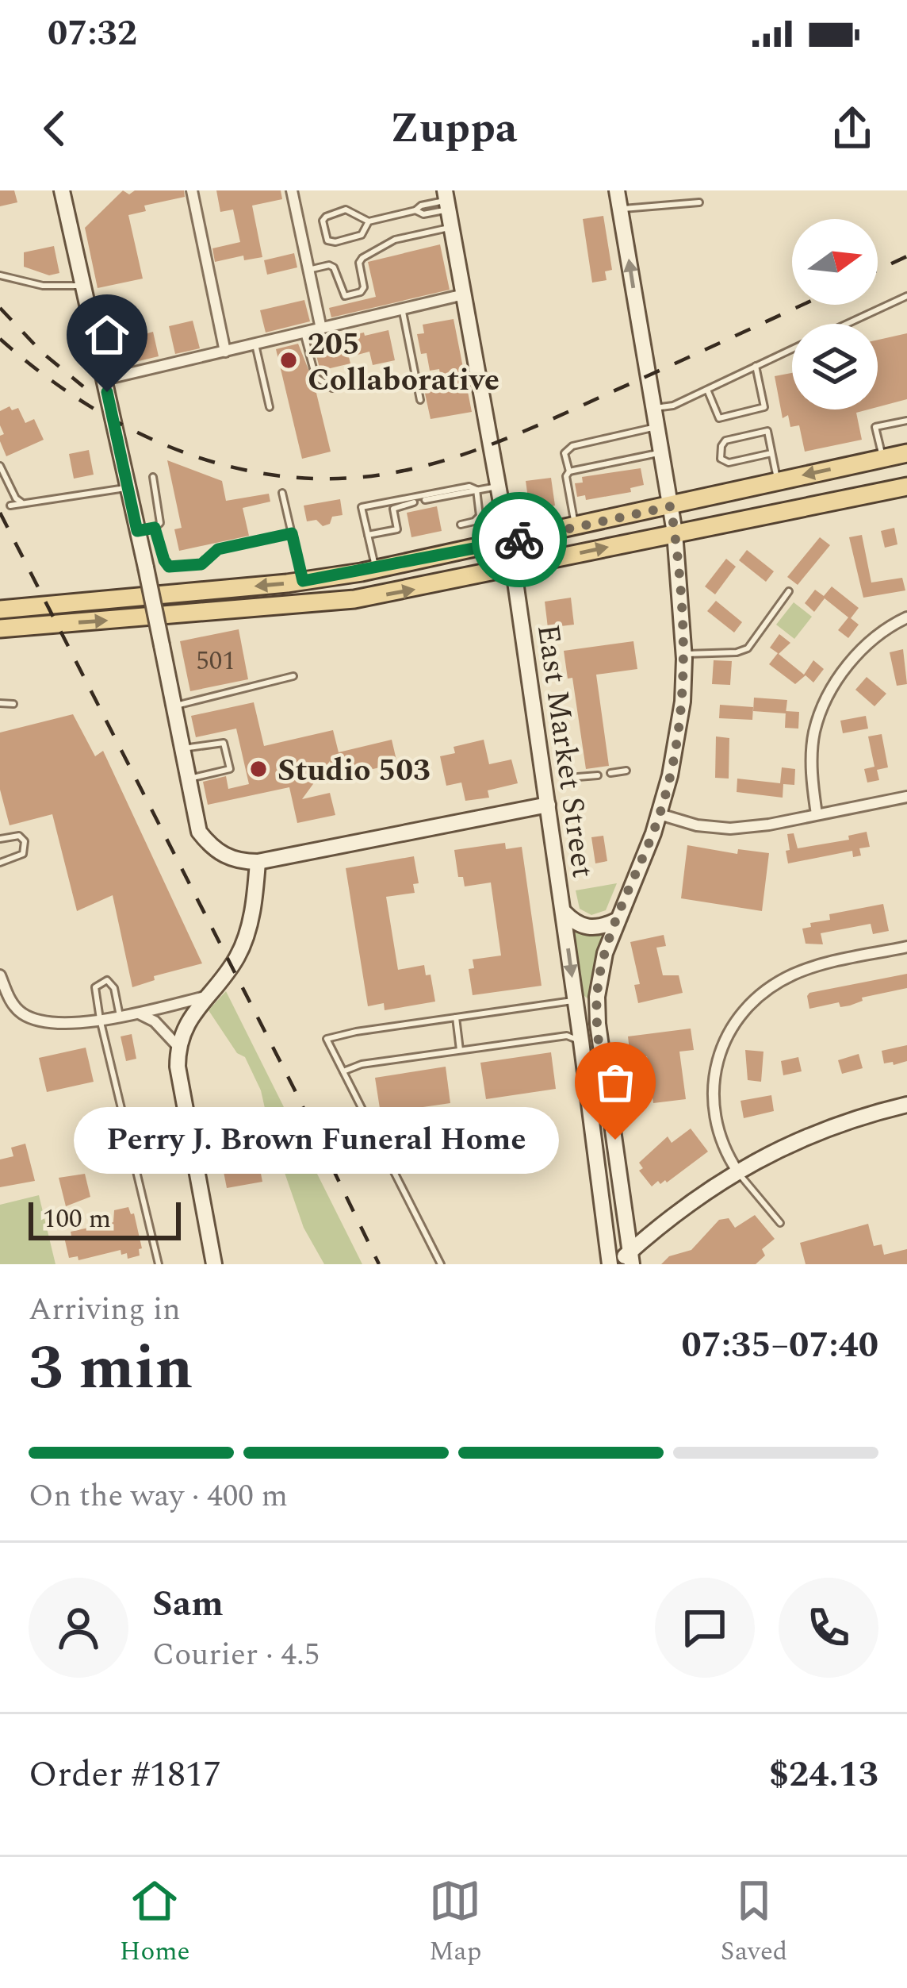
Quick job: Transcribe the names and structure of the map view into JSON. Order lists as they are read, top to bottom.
{
  "streets": {
    "main road": ["East Market Street"]
  },
  "places": ["205 Collaborative", "Studio 503", "Perry J. Brown Funeral Home"],
  "house_numbers": ["501"],
  "scale_bar": "100 m",
  "north": "right",
  "page": {
    "status": "07:32",
    "header": "Zuppa",
    "bubble": "Perry J. Brown Funeral Home",
    "scale": "100 m",
    "heading": ["3 min", "Arriving in", "07:35–07:40"],
    "panel": [
      "Sam",
      "Courier · 4.5",
      "Order #1817",
      "$24.13"
    ],
    "bar": "On the way · 400 m",
    "tabs": ["Home", "Map", "Saved"]
  }
}
